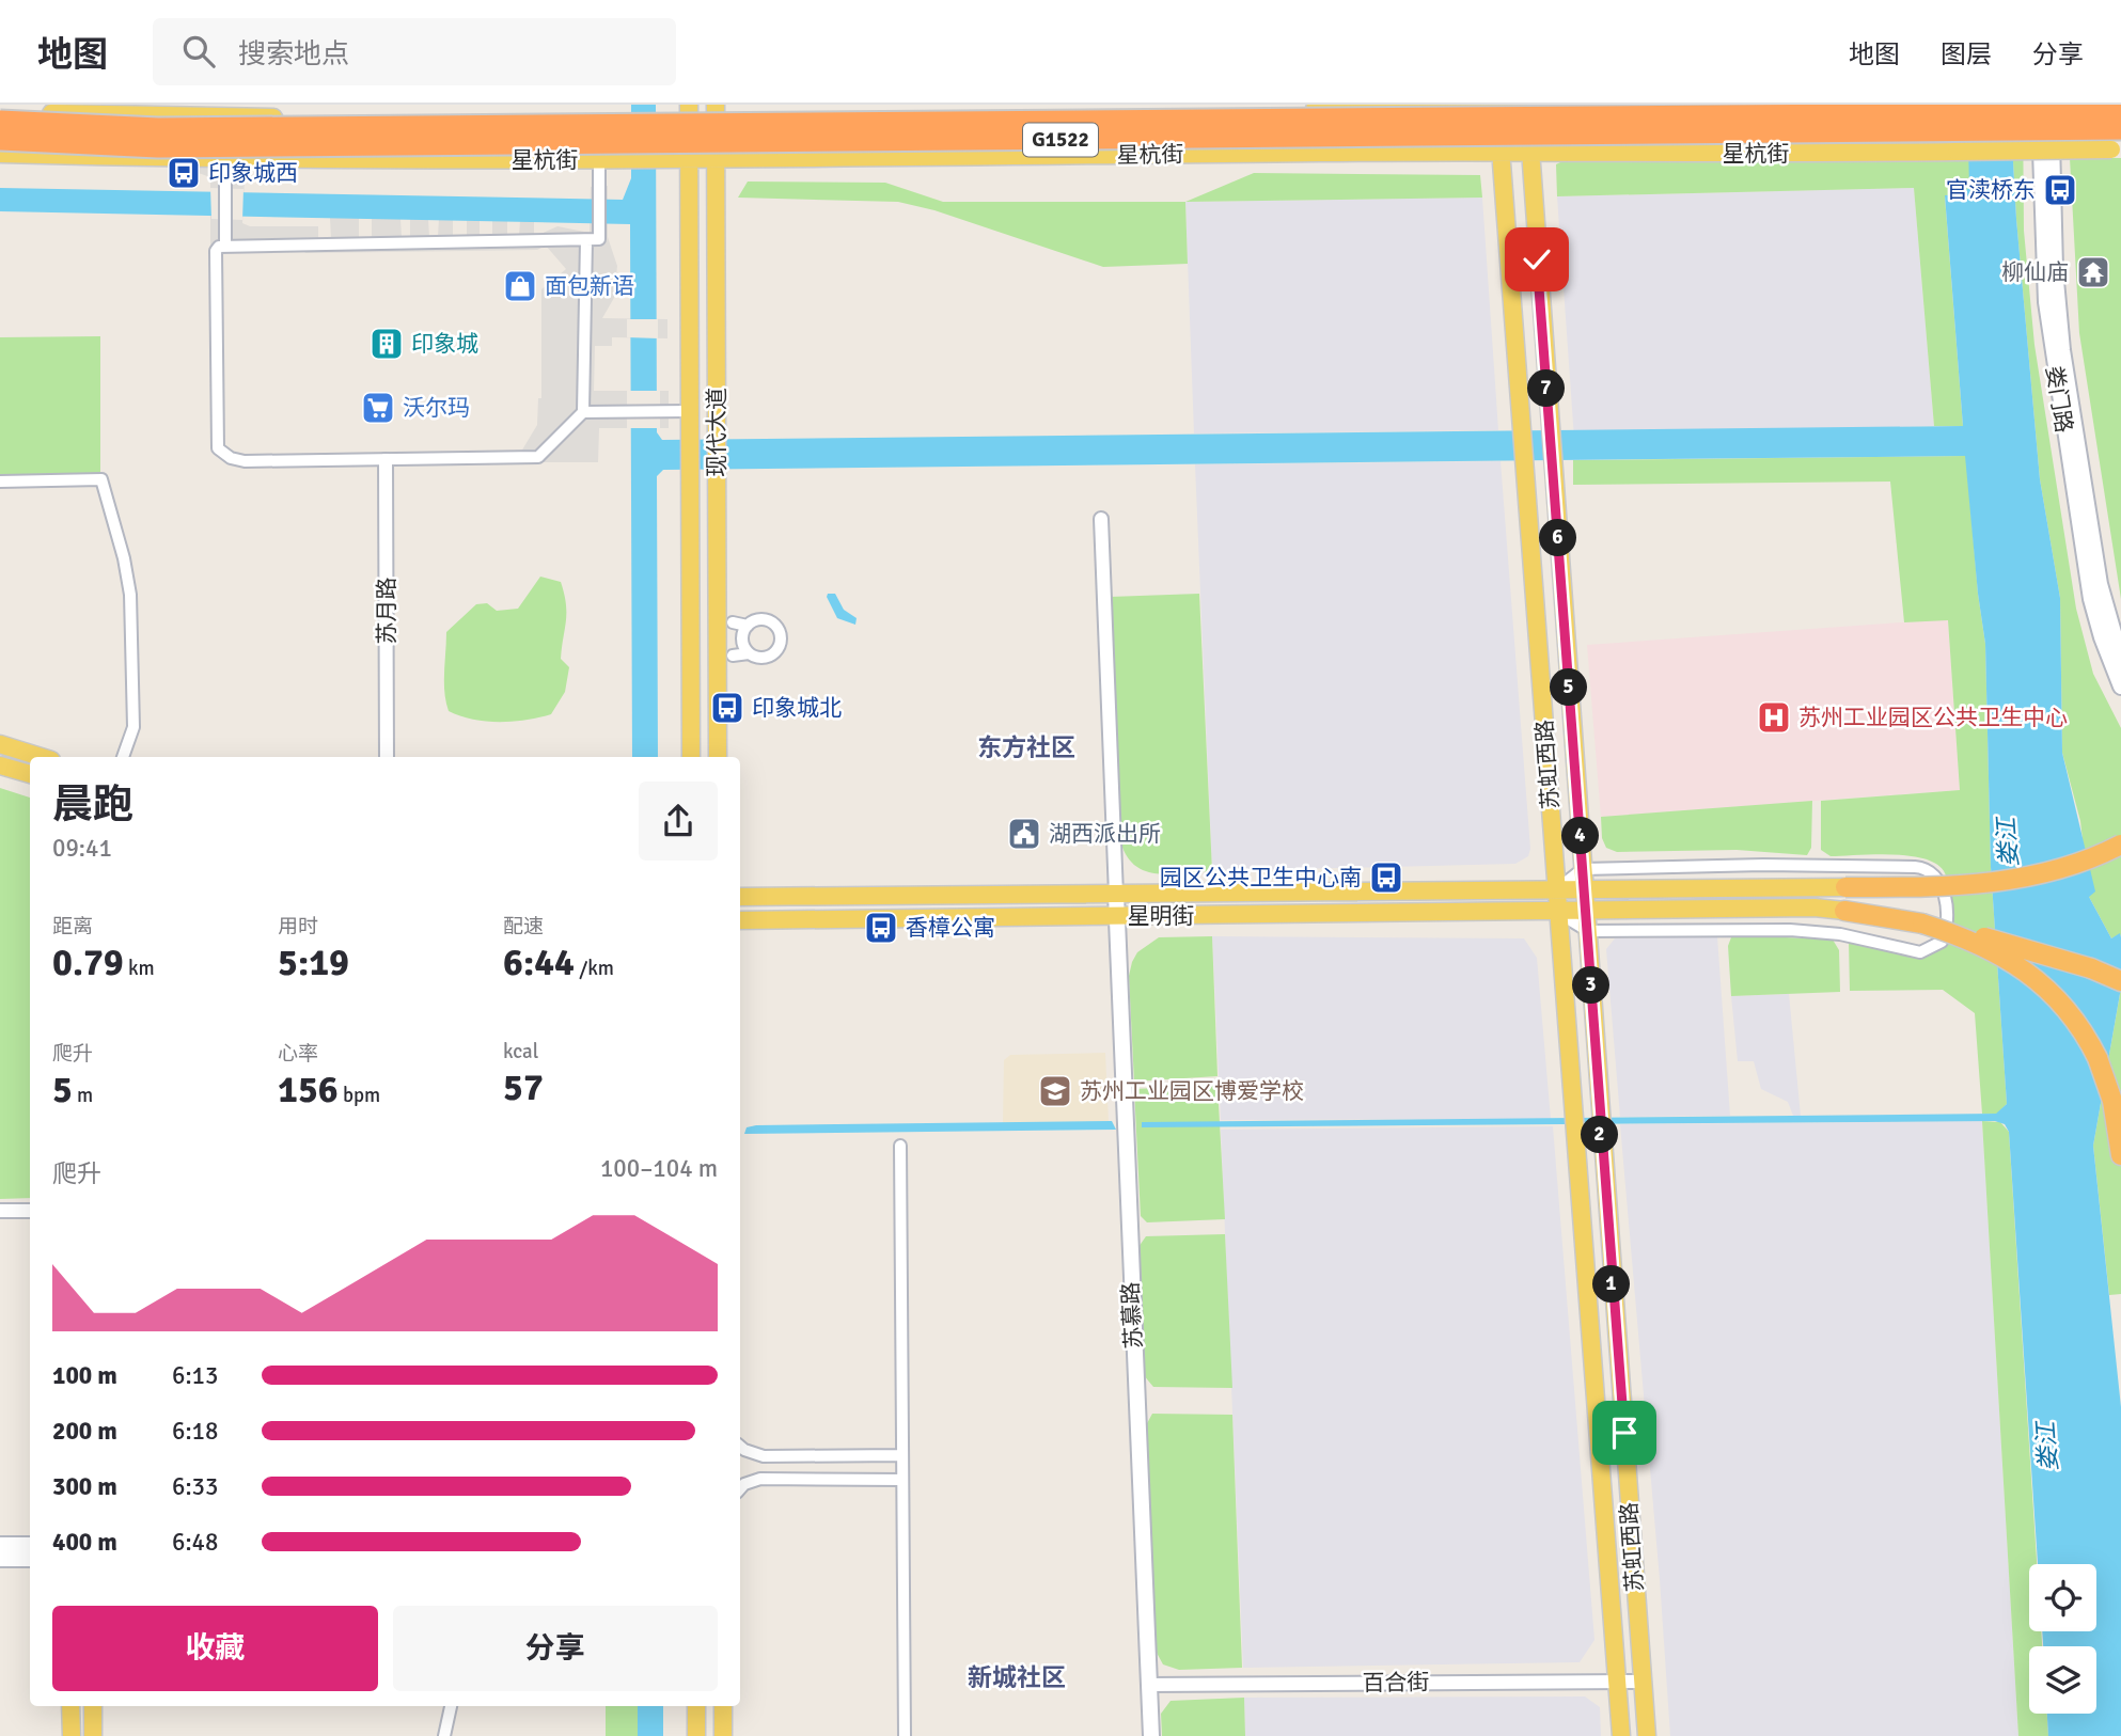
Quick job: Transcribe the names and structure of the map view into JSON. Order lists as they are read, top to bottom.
{
  "streets": {
    "highway": ["G1522"],
    "main road": [
      "星杭街",
      "娄门路",
      "现代大道",
      "苏虹西路",
      "星明街",
      "苏慕路"
    ],
    "street": ["苏月路", "百合街"]
  },
  "crossings": [
    ["星杭街", "现代大道"],
    ["星杭街", "苏虹西路"],
    ["苏虹西路", "星明街"],
    ["苏虹西路", "百合街"],
    ["星明街", "苏慕路"],
    ["苏慕路", "百合街"]
  ],
  "districts": ["东方社区", "新城社区"],
  "water": ["娄江"],
  "places": {
    "bus stop": [
      "印象城西",
      "官渎桥东",
      "印象城北",
      "园区公共卫生中心南",
      "香樟公寓"
    ],
    "temple": ["柳仙庙"],
    "shop": ["面包新语"],
    "building": ["印象城"],
    "supermarket": ["沃尔玛"],
    "hospital": ["苏州工业园区公共卫生中心"],
    "public building": ["湖西派出所"],
    "school or university": ["苏州工业园区博爱学校"]
  },
  "page": {
    "header": "地图",
    "search": "搜索地点",
    "nav": ["地图", "图层", "分享"],
    "pins": [
      "7",
      "6",
      "5",
      "4",
      "3",
      "2",
      "1"
    ],
    "heading": ["晨跑", "09:41"],
    "stats": [
      ["距离", "0.79 km"],
      ["用时", "5:19"],
      ["配速", "6:44 /km"],
      ["爬升", "5 m"],
      ["心率", "156 bpm"],
      ["kcal", "57"]
    ],
    "chart": ["爬升", "100–104 m"],
    "list": [
      {
        "name": "100 m",
        "note": "6:13"
      },
      {
        "name": "200 m",
        "note": "6:18"
      },
      {
        "name": "300 m",
        "note": "6:33"
      },
      {
        "name": "400 m",
        "note": "6:48"
      }
    ],
    "buttons": ["收藏", "分享"]
  }
}
